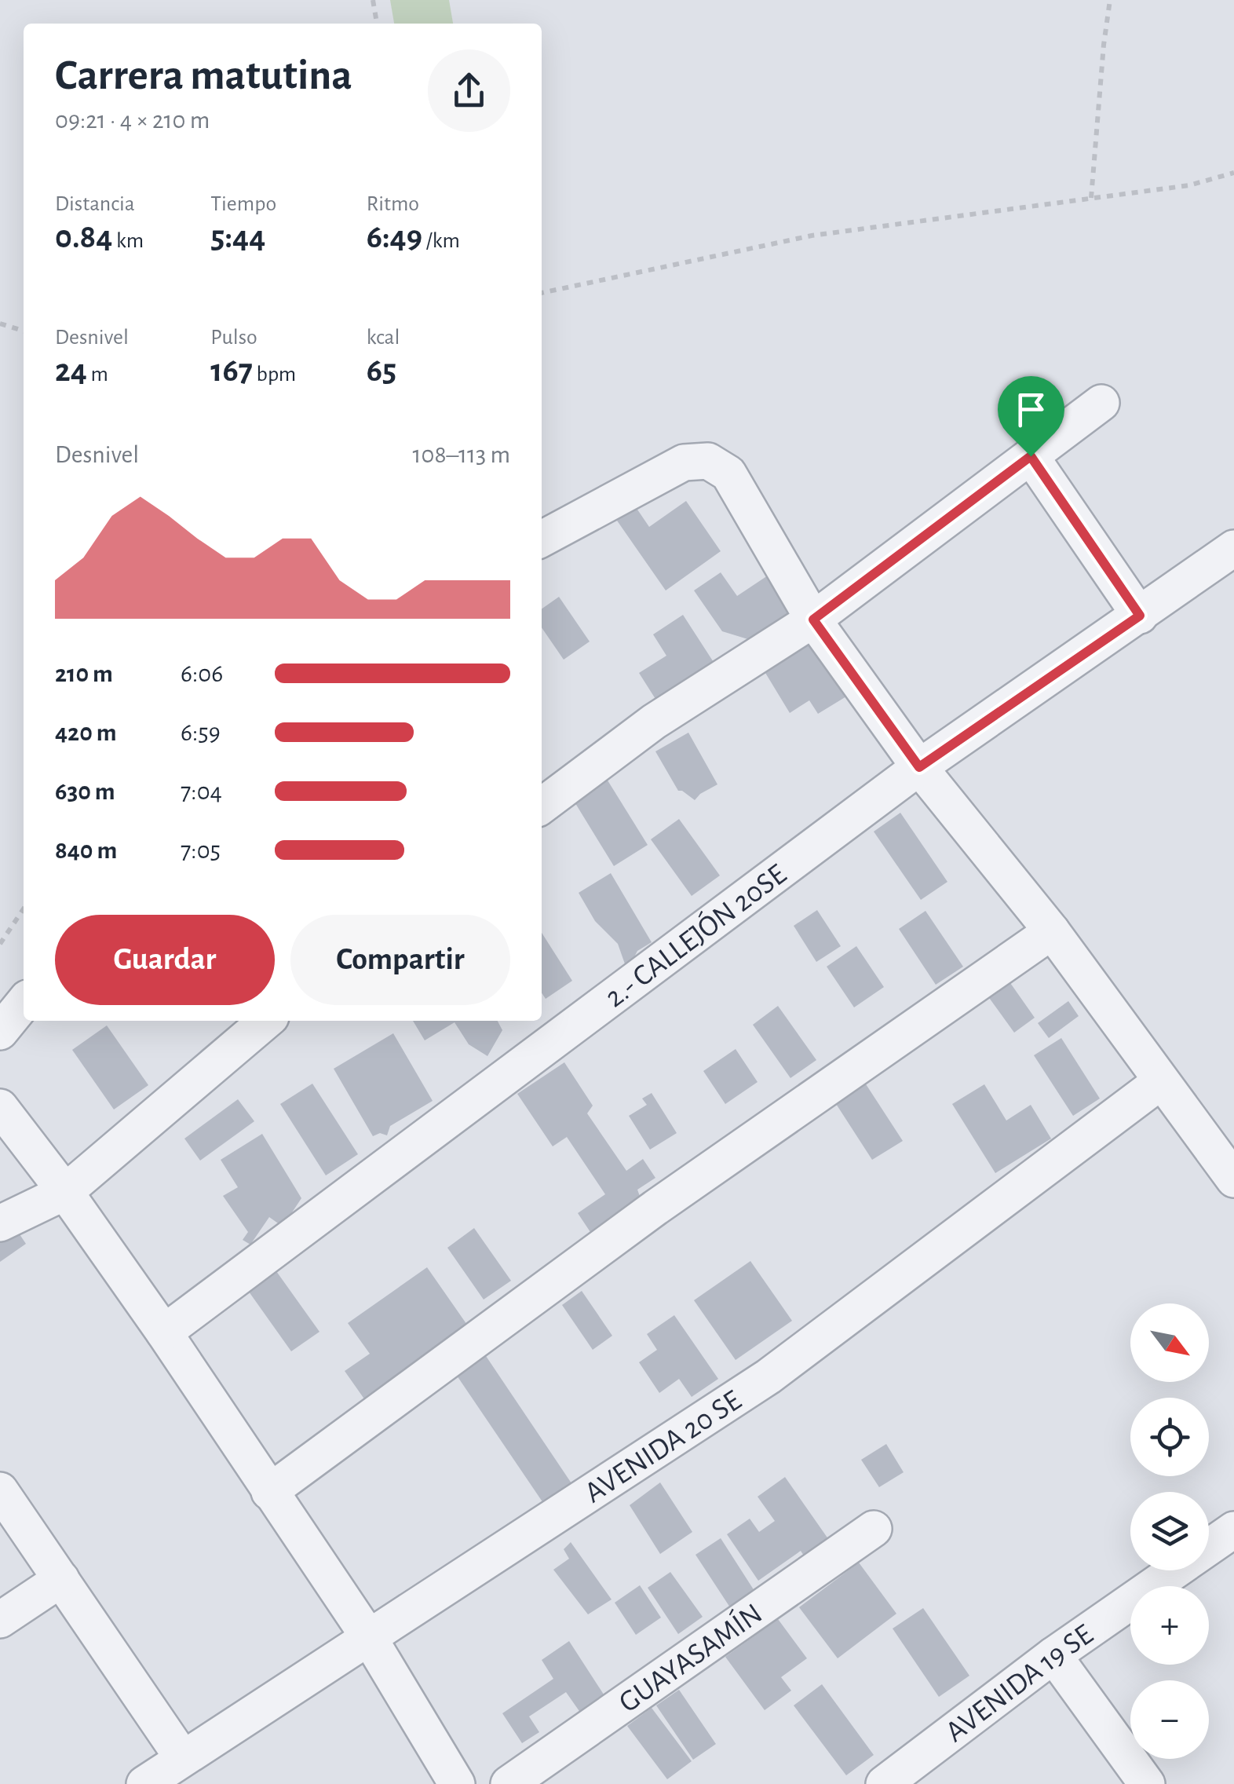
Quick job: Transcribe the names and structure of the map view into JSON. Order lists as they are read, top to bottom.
{
  "streets": {
    "street": [
      "2.- CALLEJÓN 20SE",
      "AVENIDA 20 SE",
      "GUAYASAMÍN",
      "AVENIDA 19 SE"
    ]
  },
  "north": "bottom right",
  "page": {
    "heading": ["Carrera matutina", "09:21 · 4 × 210 m"],
    "stats": [
      ["Distancia", "0.84 km"],
      ["Tiempo", "5:44"],
      ["Ritmo", "6:49 /km"],
      ["Desnivel", "24 m"],
      ["Pulso", "167 bpm"],
      ["kcal", "65"]
    ],
    "chart": ["Desnivel", "108–113 m"],
    "list": [
      {
        "name": "210 m",
        "note": "6:06"
      },
      {
        "name": "420 m",
        "note": "6:59"
      },
      {
        "name": "630 m",
        "note": "7:04"
      },
      {
        "name": "840 m",
        "note": "7:05"
      }
    ],
    "buttons": ["Guardar", "Compartir"],
    "map_buttons": ["+", "−"]
  }
}
